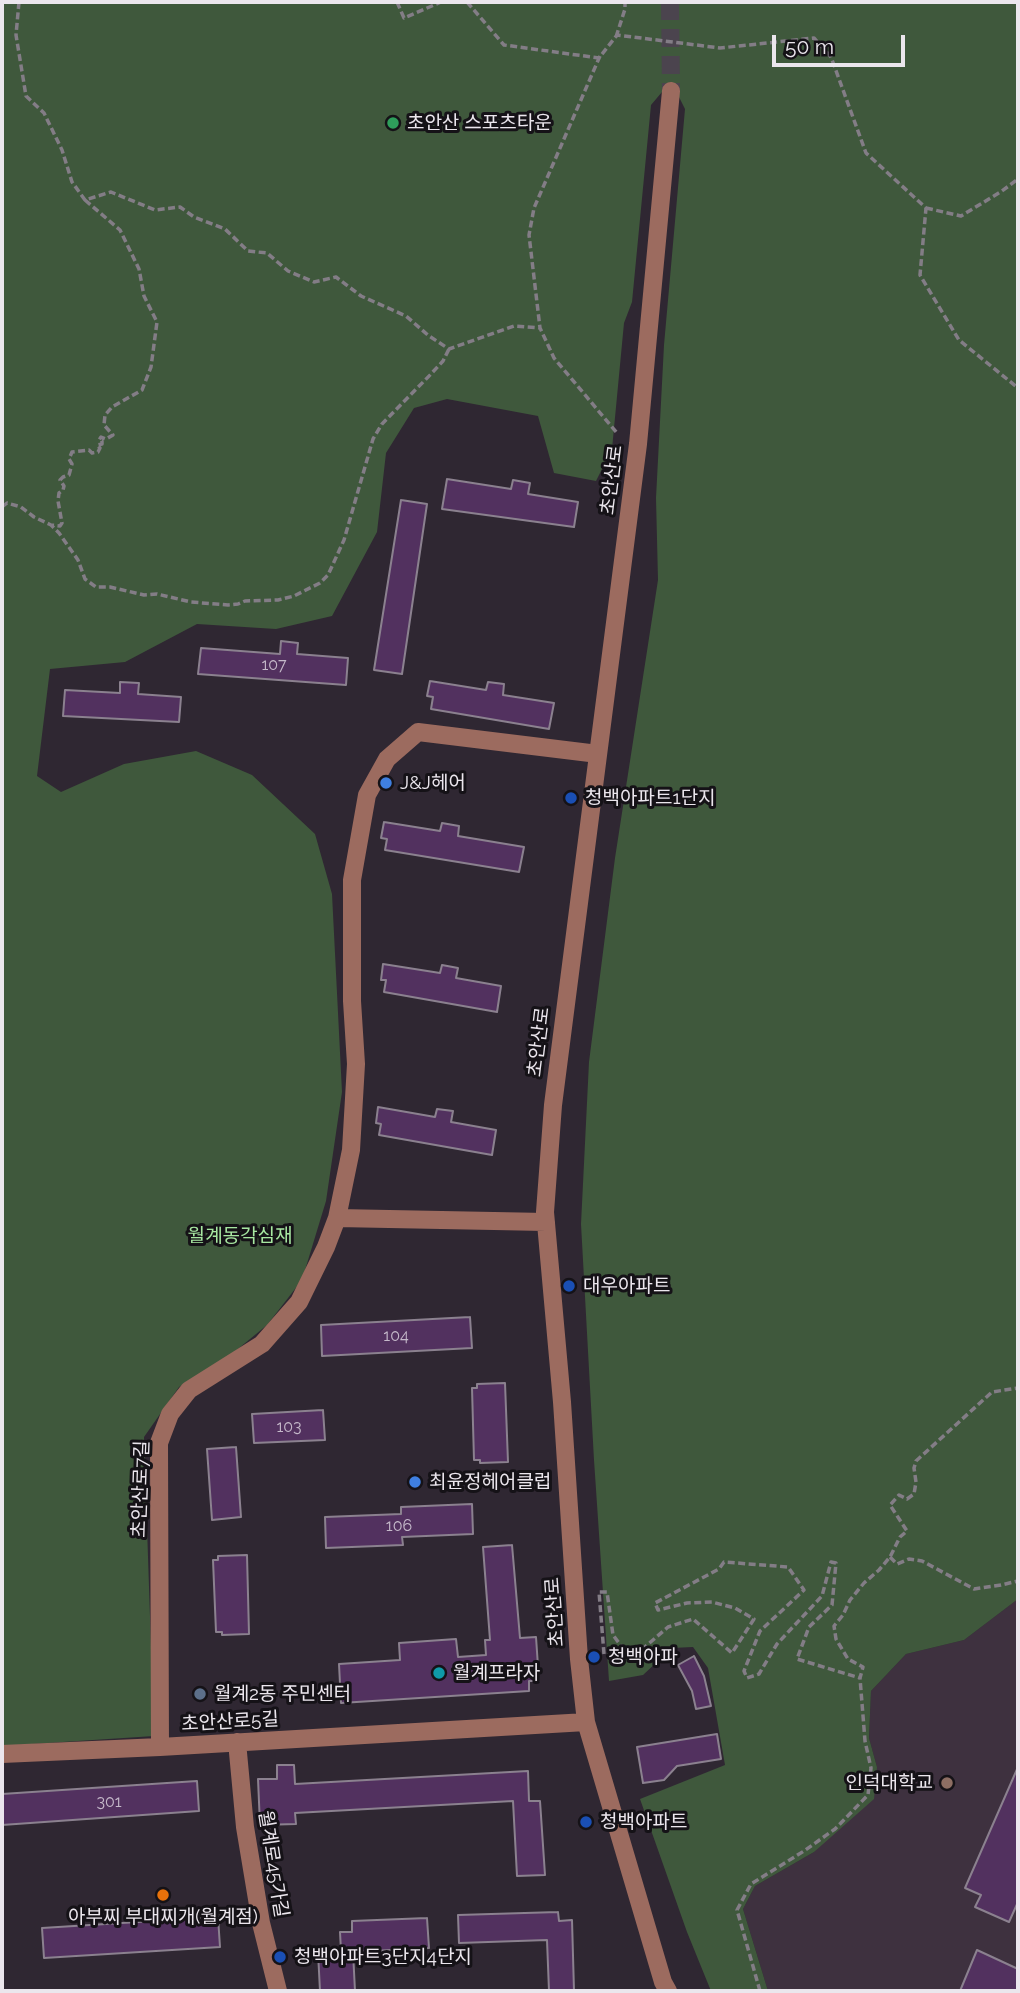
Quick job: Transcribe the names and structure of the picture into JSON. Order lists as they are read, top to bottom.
{
  "streets": {
    "street": [
      "초안산로",
      "초안산로7길",
      "초안산로5길",
      "월계로45가길"
    ]
  },
  "crossings": [
    ["초안산로", "초안산로7길"],
    ["초안산로", "초안산로5길"],
    ["초안산로7길", "초안산로5길"],
    ["초안산로5길", "월계로45가길"]
  ],
  "parks": ["월계동각심재"],
  "places": [
    "초안산 스포츠타운",
    "J&J헤어",
    "청백아파트1단지",
    "대우아파트",
    "최윤정헤어클럽",
    "청백아파",
    "월계프라자",
    "월계2동 주민센터",
    "인덕대학교",
    "청백아파트",
    "아부찌 부대찌개(월계점)",
    "청백아파트3단지4단지"
  ],
  "house_numbers": [
    "107",
    "104",
    "103",
    "106",
    "301"
  ],
  "scale_bar": "50 m"
}
